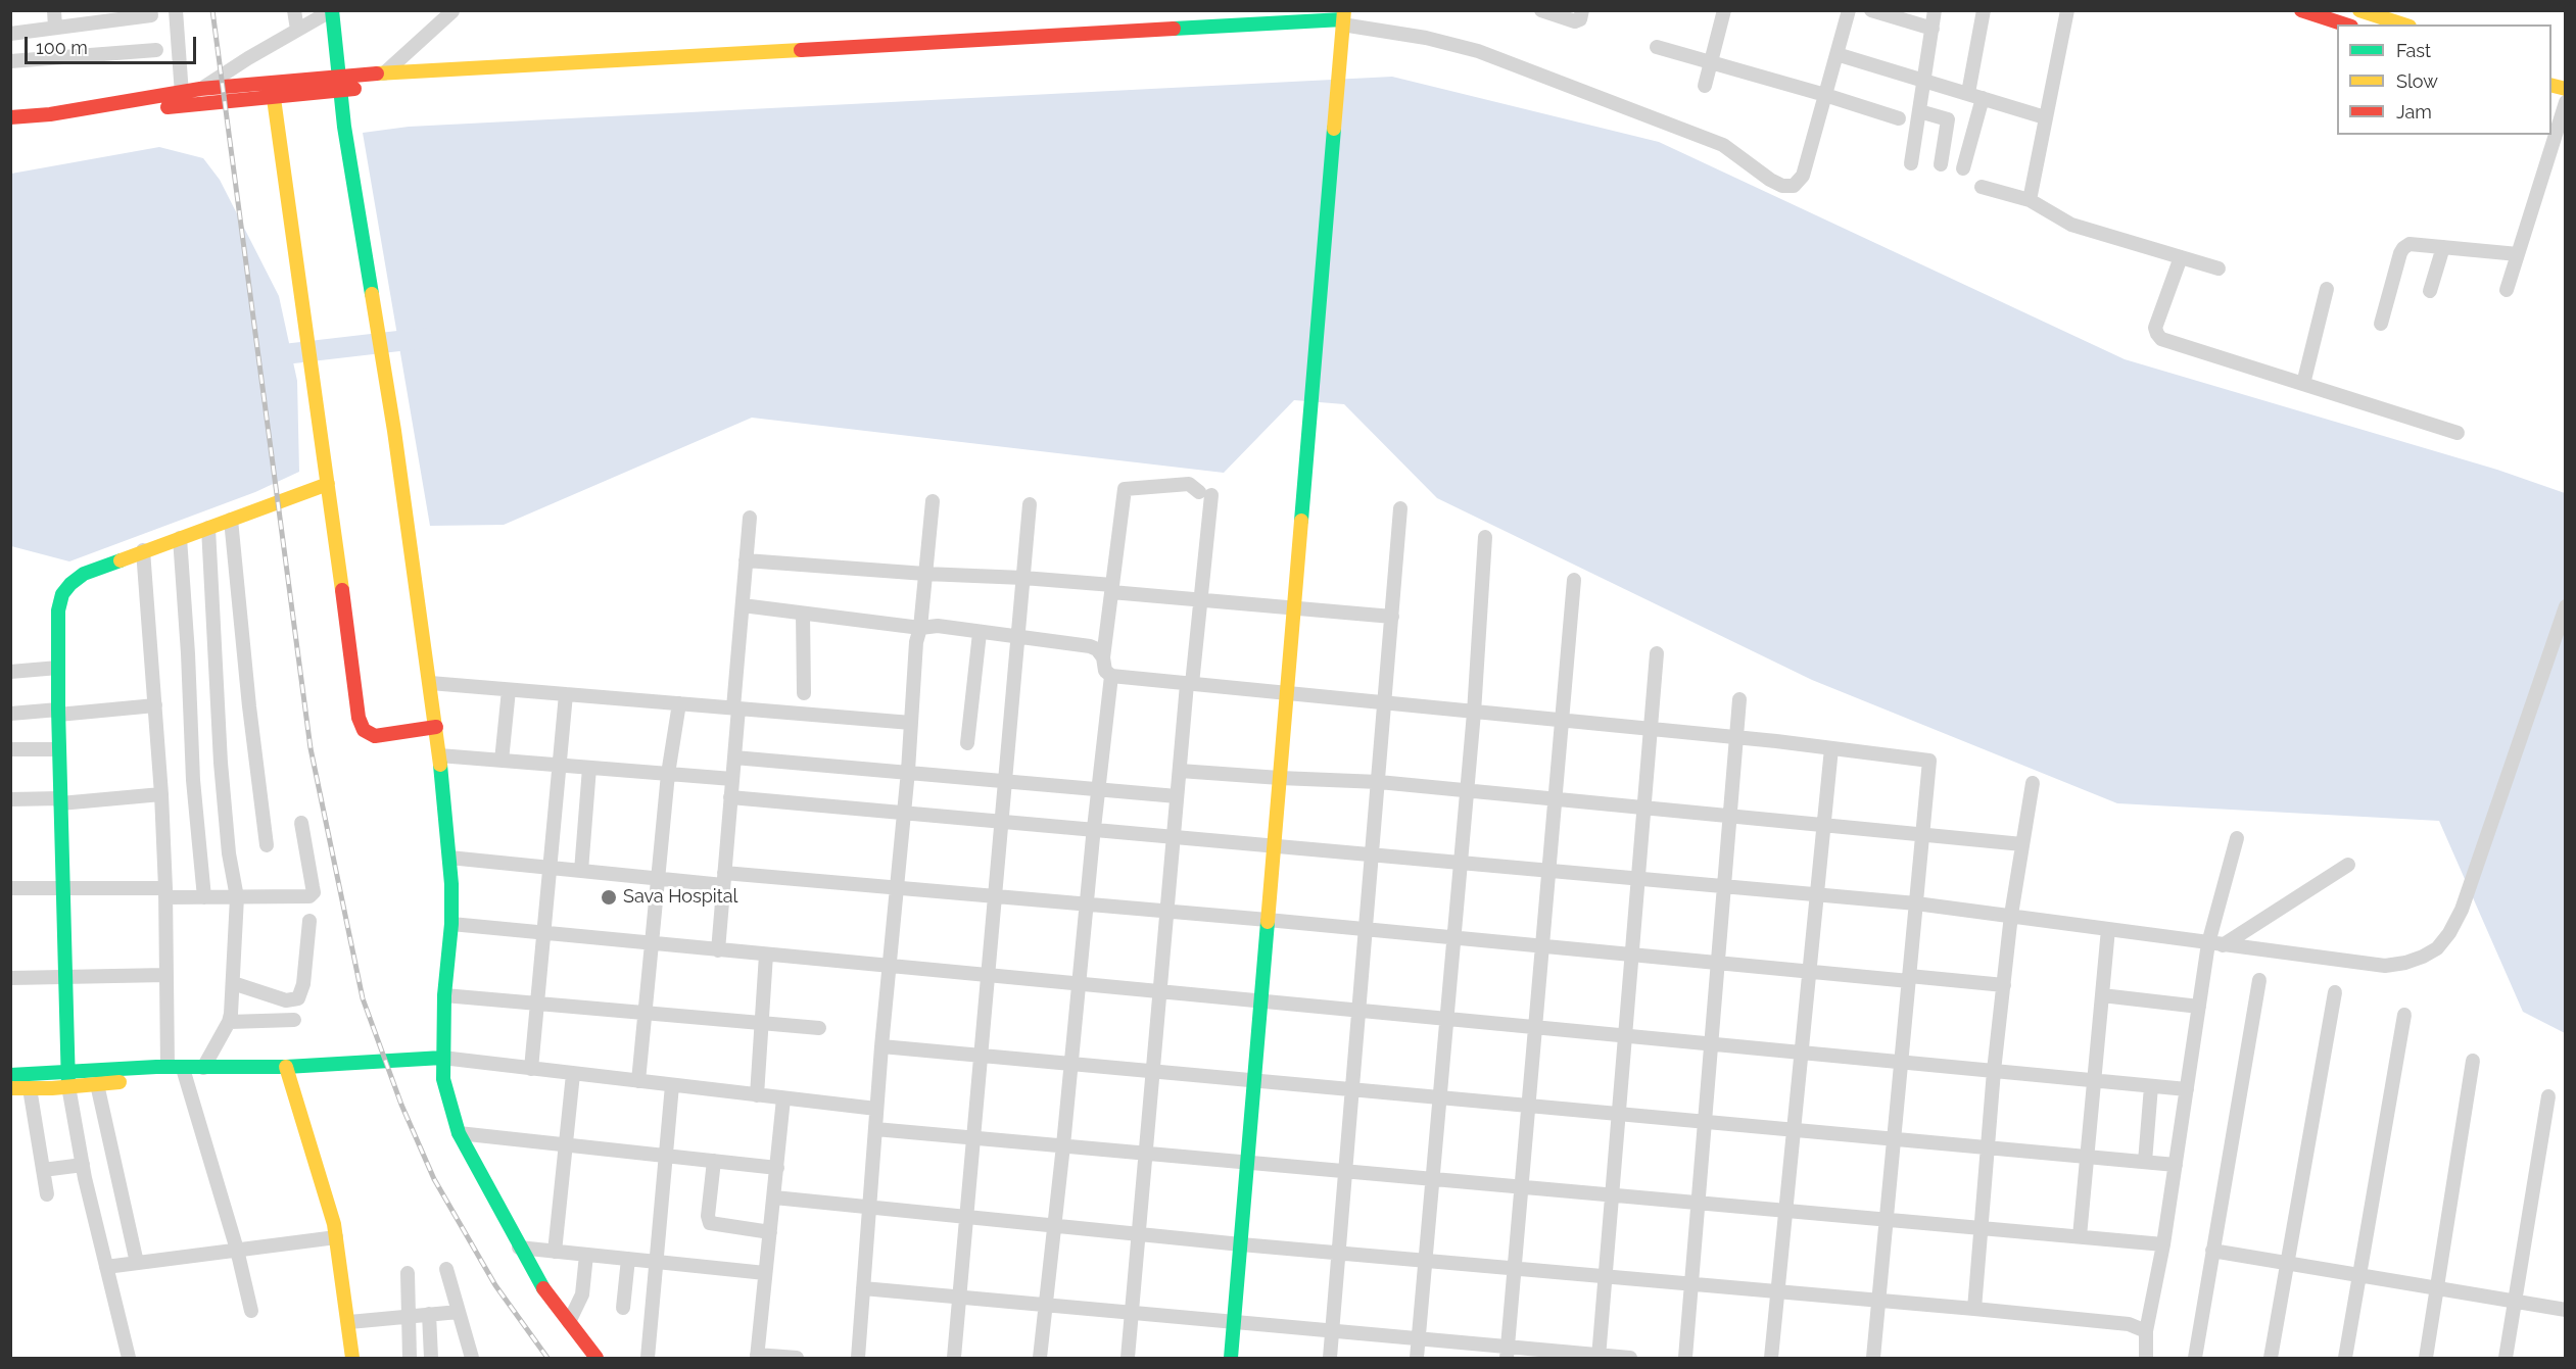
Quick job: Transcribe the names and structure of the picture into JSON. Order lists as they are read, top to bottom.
{
  "places": ["Sava Hospital"],
  "legend": ["Fast", "Slow", "Jam"],
  "scale_bar": "100 m"
}
